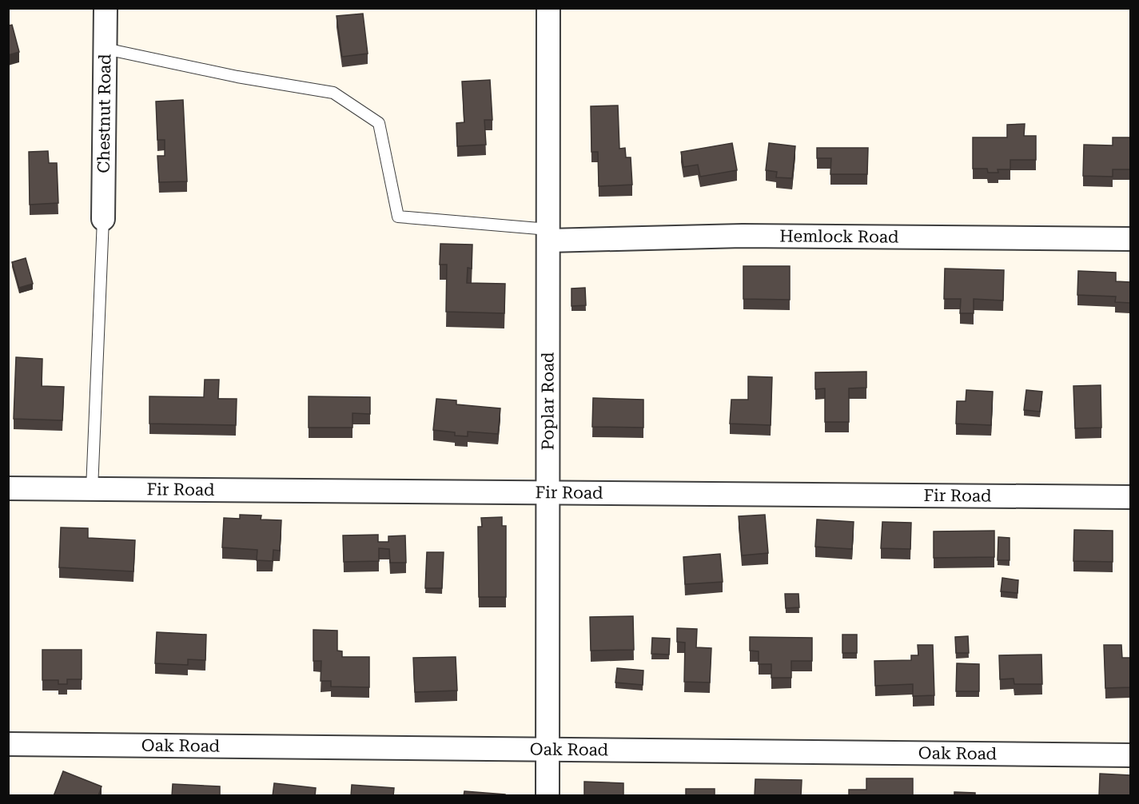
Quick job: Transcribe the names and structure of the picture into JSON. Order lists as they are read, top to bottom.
{
  "streets": {
    "street": [
      "Chestnut Road",
      "Hemlock Road",
      "Poplar Road",
      "Fir Road",
      "Oak Road"
    ]
  },
  "crossings": [
    ["Hemlock Road", "Poplar Road"],
    ["Poplar Road", "Fir Road"],
    ["Poplar Road", "Oak Road"]
  ]
}
